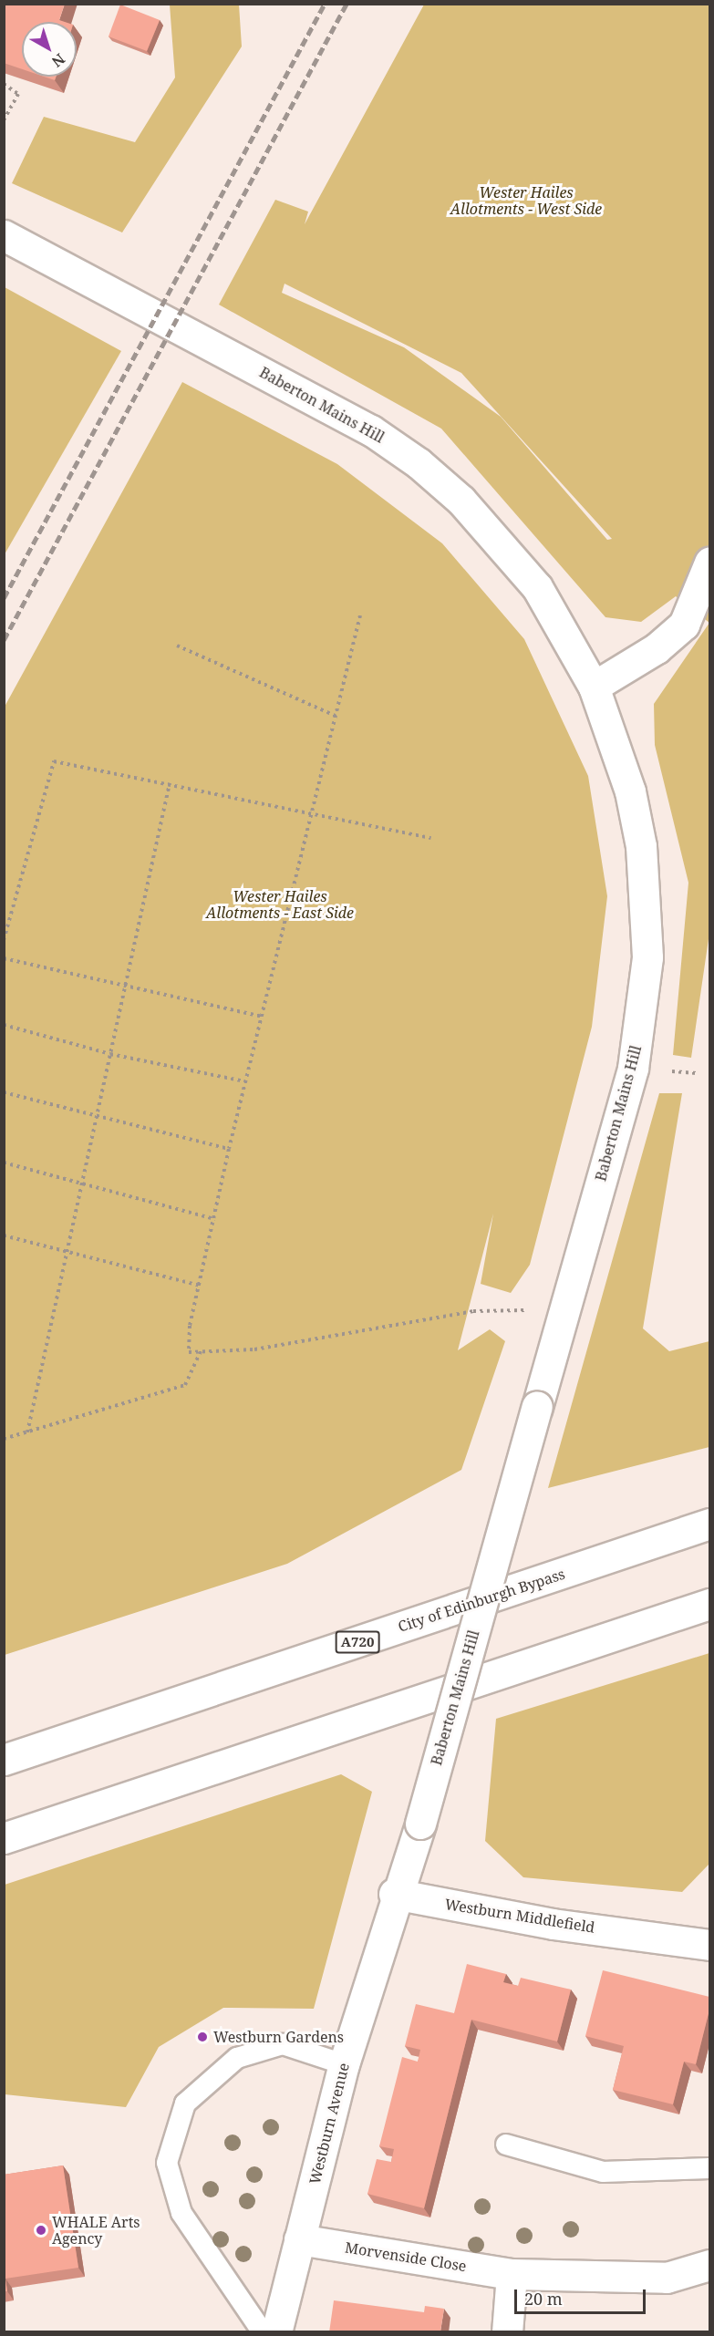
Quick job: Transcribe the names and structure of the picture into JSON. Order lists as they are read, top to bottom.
{
  "streets": {
    "main road": [
      "Baberton Mains Hill",
      "City of Edinburgh Bypass",
      "A720",
      "Westburn Middlefield",
      "Westburn Avenue",
      "Morvenside Close"
    ]
  },
  "crossings": [
    ["Baberton Mains Hill", "Westburn Avenue"],
    ["Westburn Middlefield", "Westburn Avenue"],
    ["Westburn Avenue", "Morvenside Close"]
  ],
  "parks": ["Wester Hailes Allotments - West Side", "Wester Hailes Allotments - East Side"],
  "places": ["Westburn Gardens", "WHALE Arts Agency"],
  "scale_bar": "20 m",
  "north": "bottom right"
}
